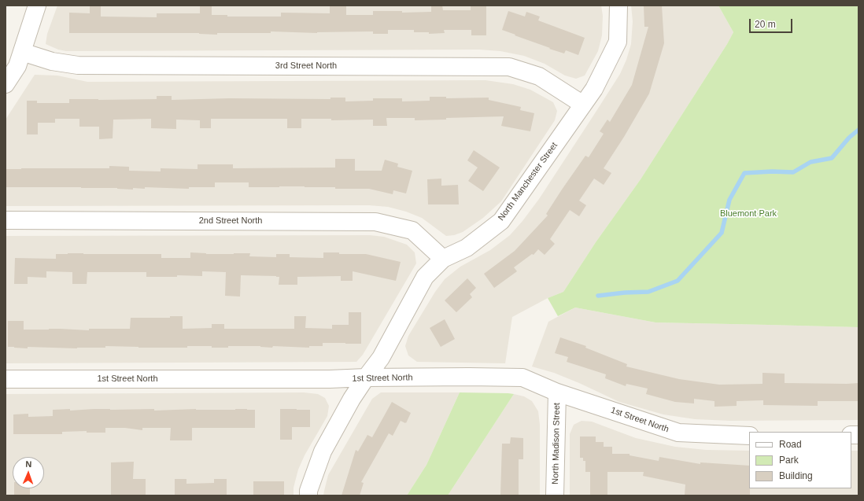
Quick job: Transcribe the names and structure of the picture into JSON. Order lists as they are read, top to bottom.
{
  "streets": {
    "street": [
      "3rd Street North",
      "North Manchester Street",
      "2nd Street North",
      "1st Street North",
      "North Madison Street"
    ]
  },
  "crossings": [
    ["3rd Street North", "North Manchester Street"],
    ["North Manchester Street", "2nd Street North"],
    ["North Manchester Street", "1st Street North"],
    ["1st Street North", "North Madison Street"]
  ],
  "parks": ["Bluemont Park"],
  "legend": ["Road", "Park", "Building"],
  "scale_bar": "20 m",
  "north": "top"
}
